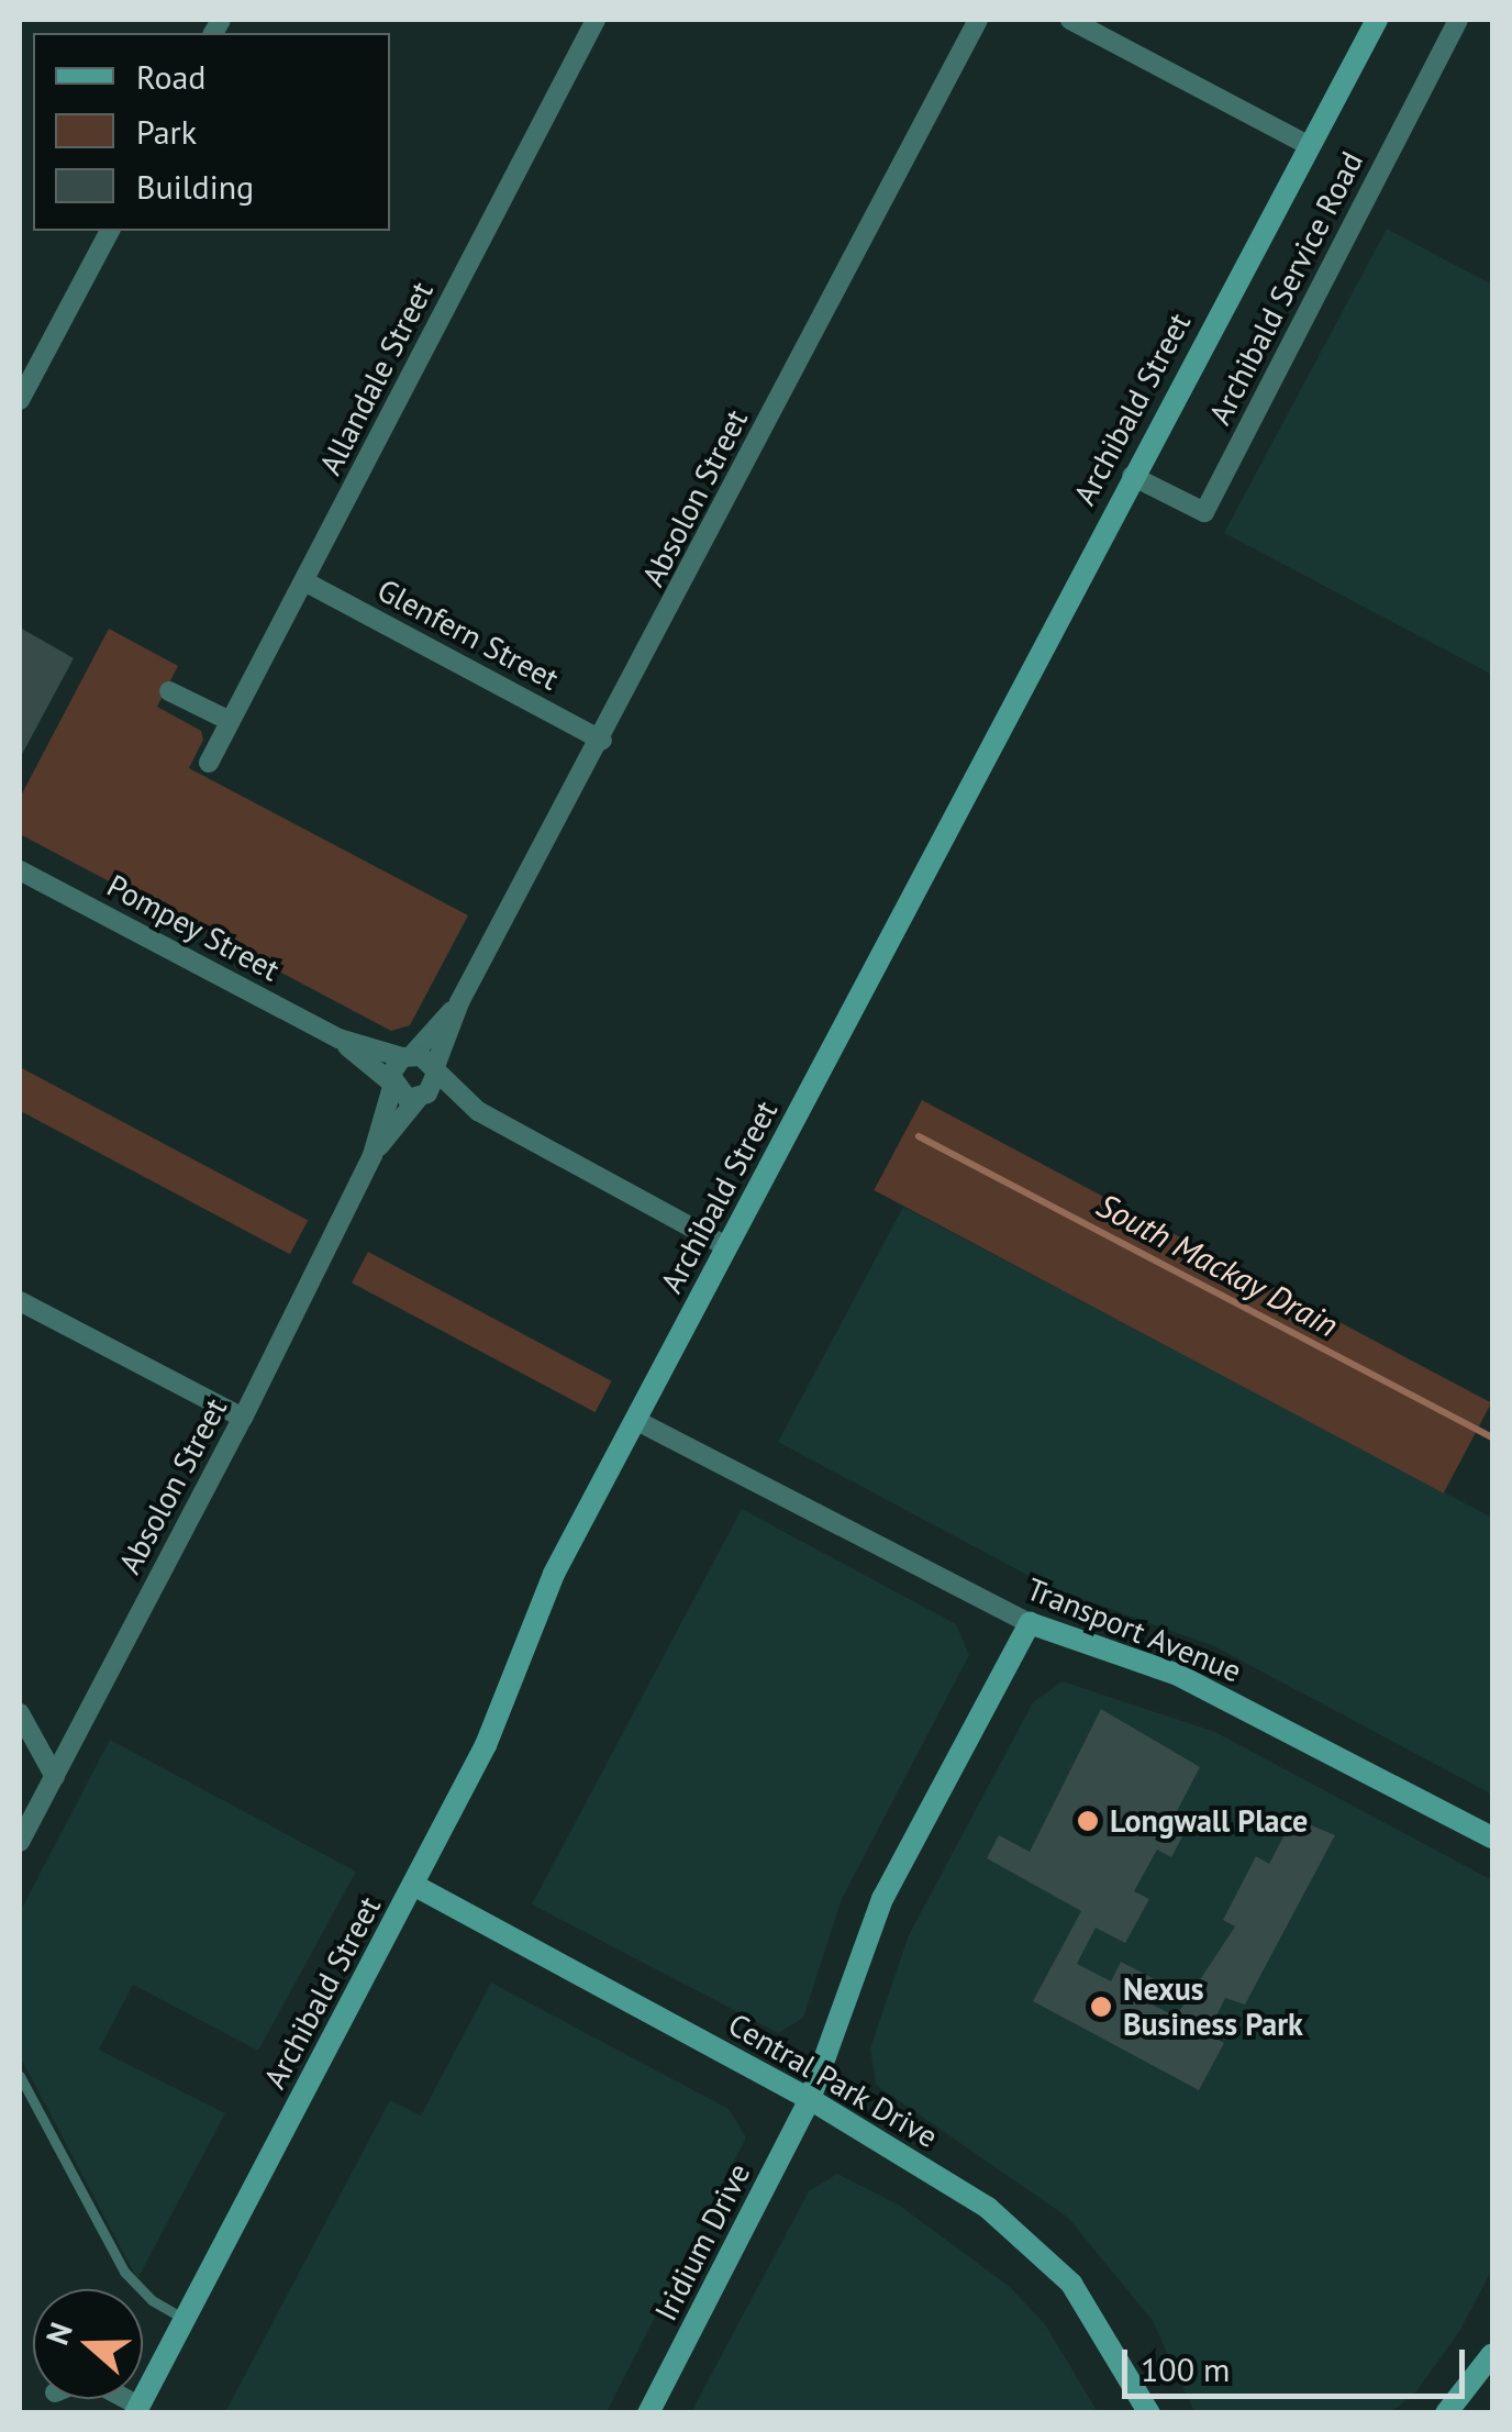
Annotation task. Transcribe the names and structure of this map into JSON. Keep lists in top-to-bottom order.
{
  "streets": {
    "street": [
      "Archibald Service Road",
      "Allandale Street",
      "Archibald Street",
      "Absolon Street",
      "Glenfern Street",
      "Pompey Street",
      "Transport Avenue",
      "Central Park Drive",
      "Iridium Drive"
    ]
  },
  "crossings": [
    ["Archibald Service Road", "Archibald Street"],
    ["Allandale Street", "Glenfern Street"],
    ["Archibald Street", "Transport Avenue"],
    ["Archibald Street", "Central Park Drive"],
    ["Absolon Street", "Glenfern Street"],
    ["Absolon Street", "Pompey Street"],
    ["Central Park Drive", "Iridium Drive"]
  ],
  "water": ["South Mackay Drain"],
  "places": ["Longwall Place", "Nexus Business Park"],
  "legend": ["Road", "Park", "Building"],
  "scale_bar": "100 m",
  "north": "left"
}
